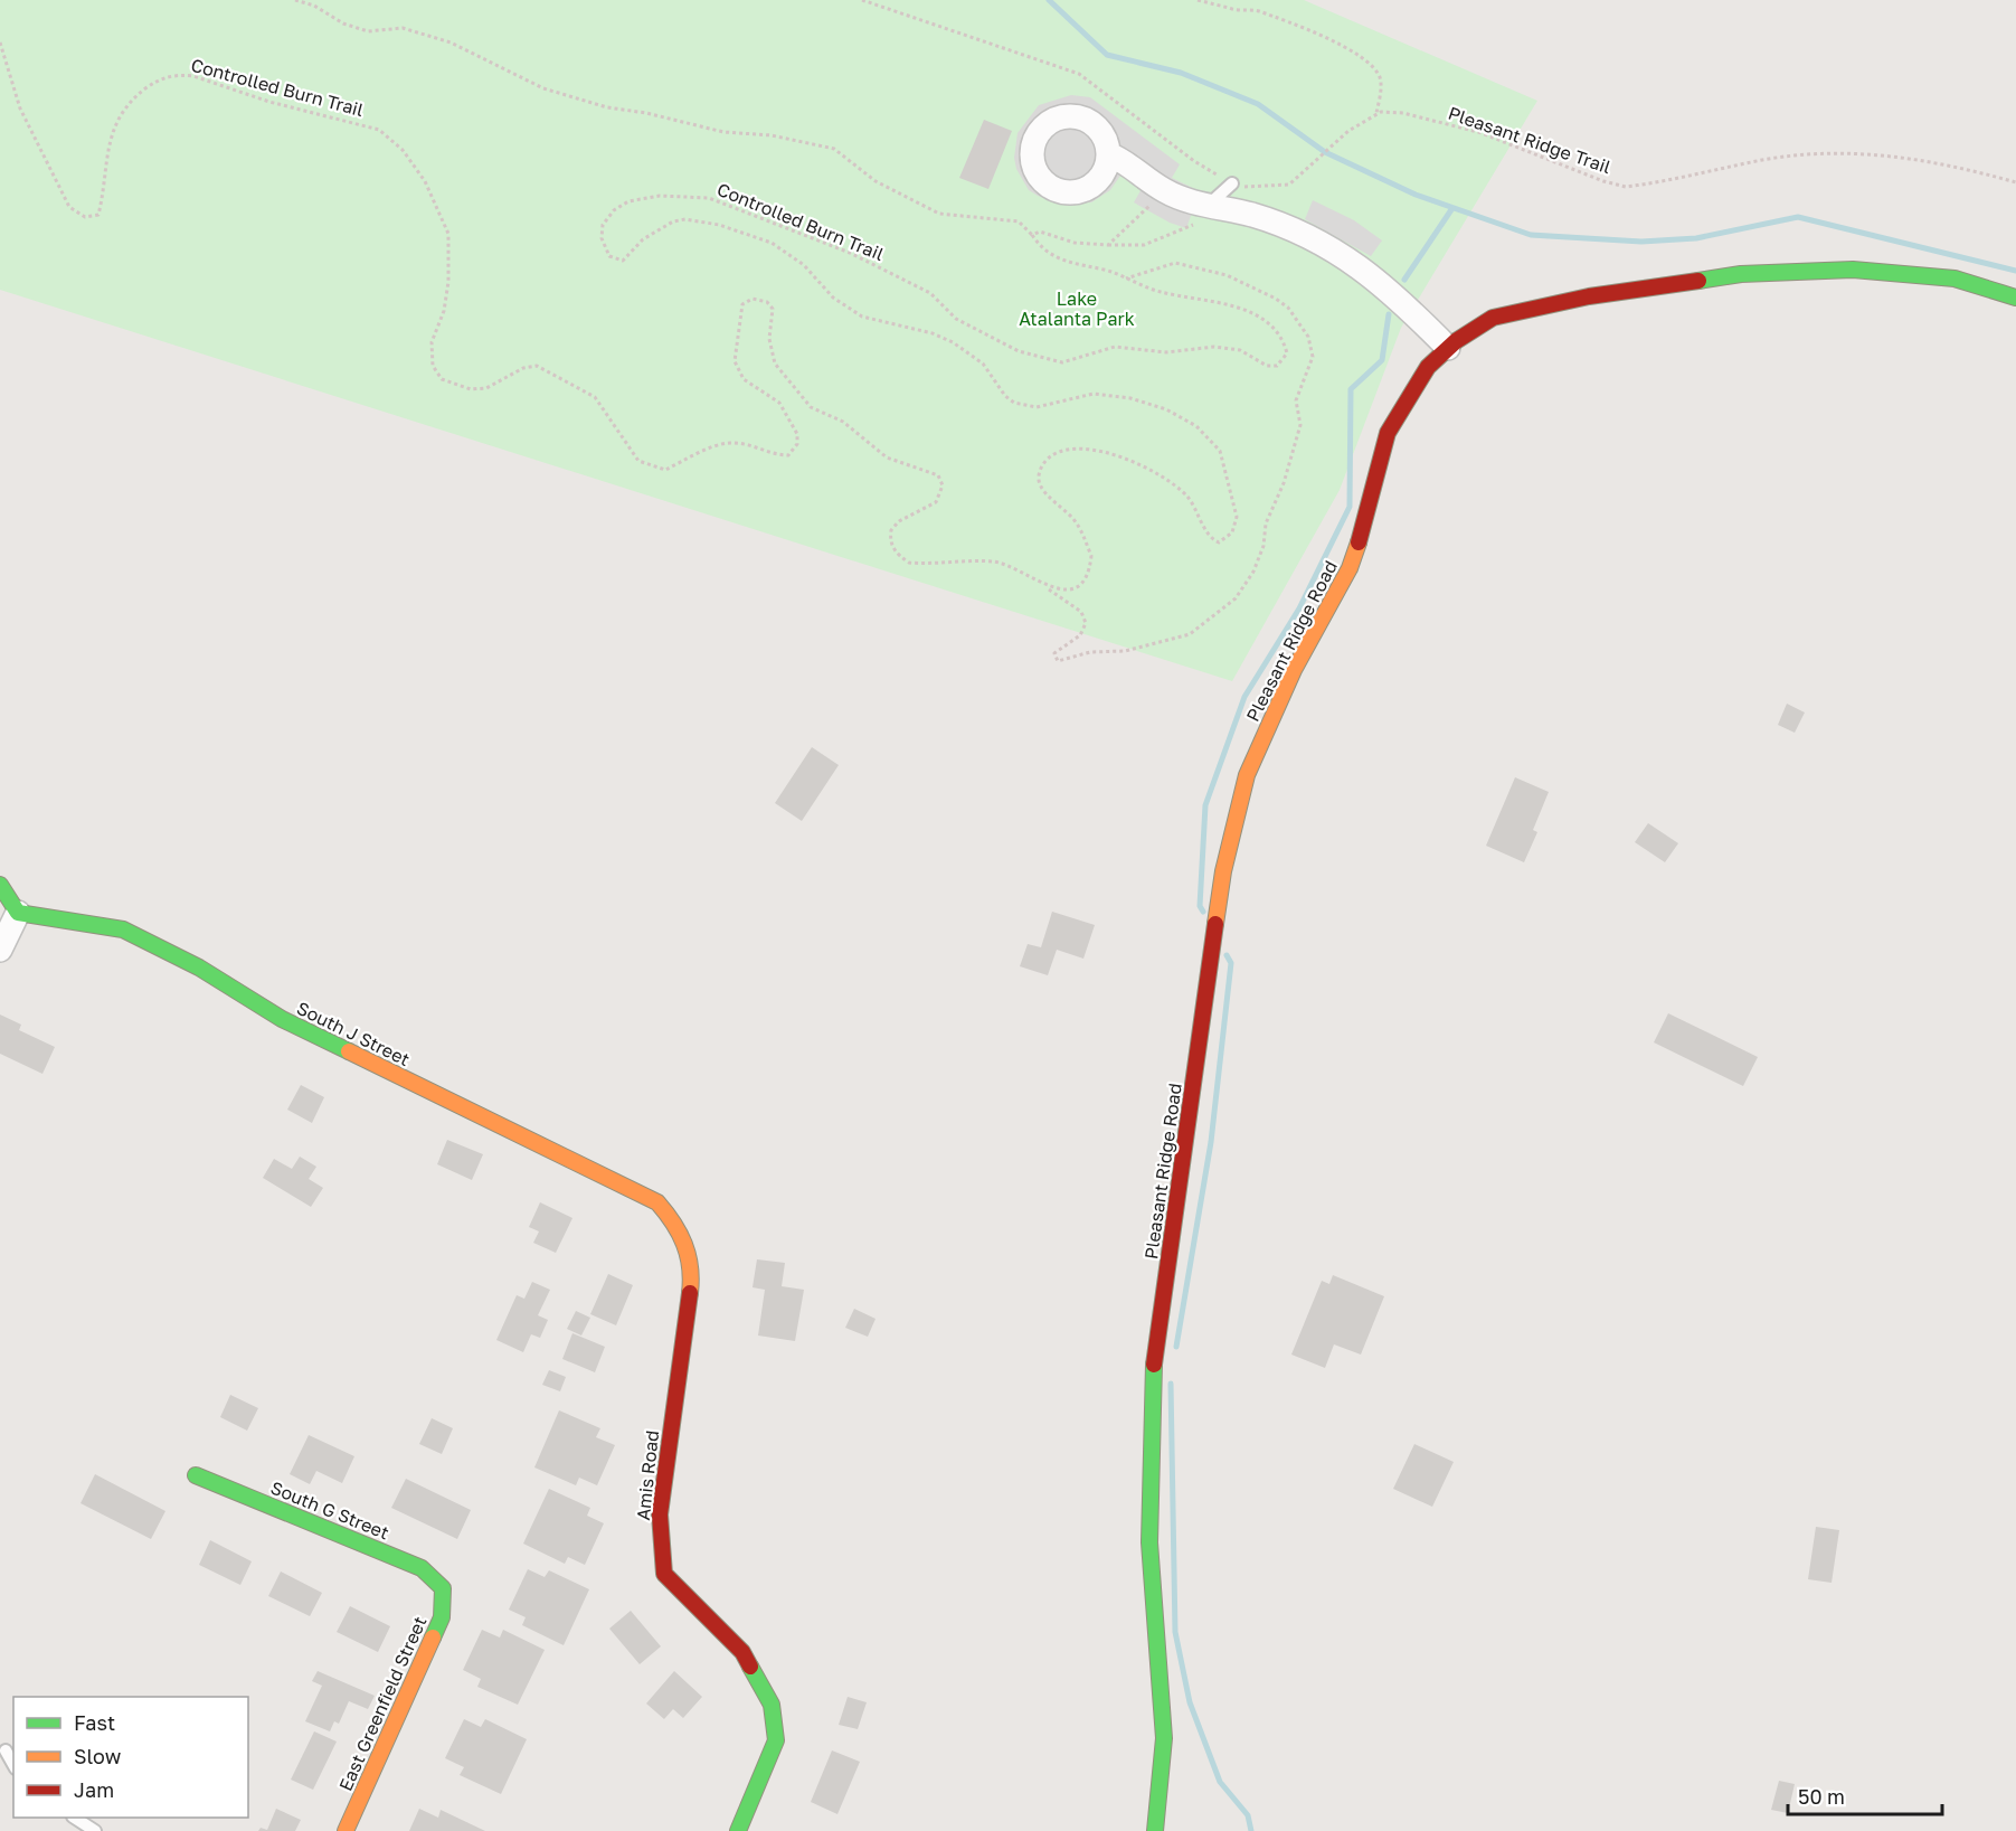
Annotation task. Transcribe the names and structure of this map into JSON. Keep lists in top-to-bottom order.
{
  "streets": {
    "street": [
      "Pleasant Ridge Road",
      "South J Street",
      "Amis Road",
      "South G Street",
      "East Greenfield Street"
    ],
    "path": ["Controlled Burn Trail", "Pleasant Ridge Trail"]
  },
  "crossings": [
    ["South J Street", "Amis Road"],
    ["South G Street", "East Greenfield Street"]
  ],
  "parks": ["Lake Atalanta Park"],
  "legend": ["Fast", "Slow", "Jam"],
  "scale_bar": "50 m"
}
